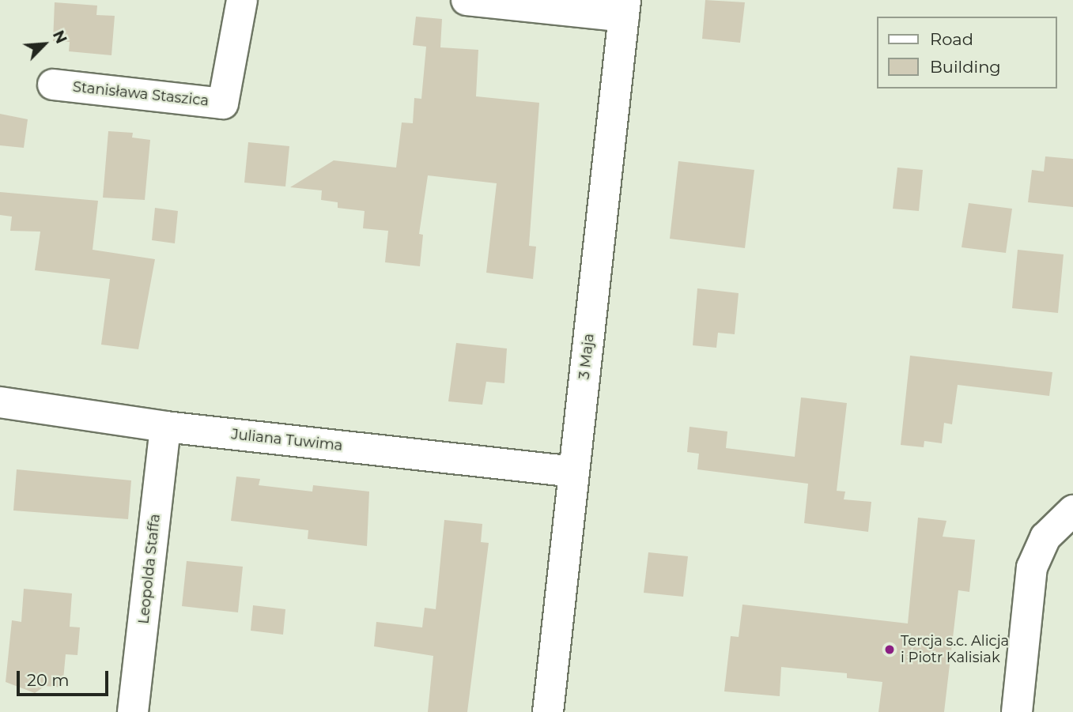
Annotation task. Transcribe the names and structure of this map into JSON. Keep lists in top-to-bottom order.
{
  "streets": {
    "street": [
      "Stanisława Staszica",
      "3 Maja",
      "Juliana Tuwima",
      "Leopolda Staffa"
    ]
  },
  "crossings": [
    ["3 Maja", "Juliana Tuwima"],
    ["Juliana Tuwima", "Leopolda Staffa"]
  ],
  "places": ["Tercja s.c. Alicja i Piotr Kalisiak"],
  "legend": ["Road", "Building"],
  "scale_bar": "20 m",
  "north": "top right"
}
